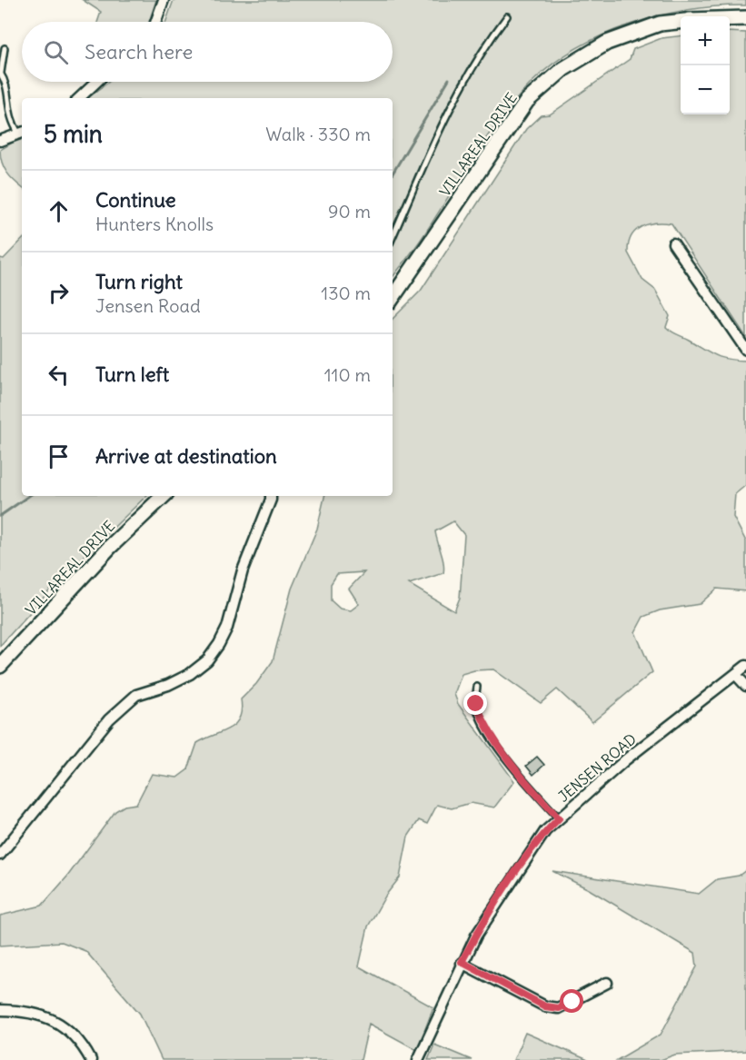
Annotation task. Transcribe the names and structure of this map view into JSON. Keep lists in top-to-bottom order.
{
  "streets": {
    "street": ["VILLAREAL DRIVE", "JENSEN ROAD"]
  },
  "page": {
    "map_buttons": ["+", "−"],
    "search": "Search here",
    "heading": ["5 min", "Walk · 330 m"],
    "list": [
      ["Continue", "Hunters Knolls", "90 m"],
      ["Turn right", "Jensen Road", "130 m"],
      ["Turn left", "110 m"],
      "Arrive at destination"
    ]
  }
}
